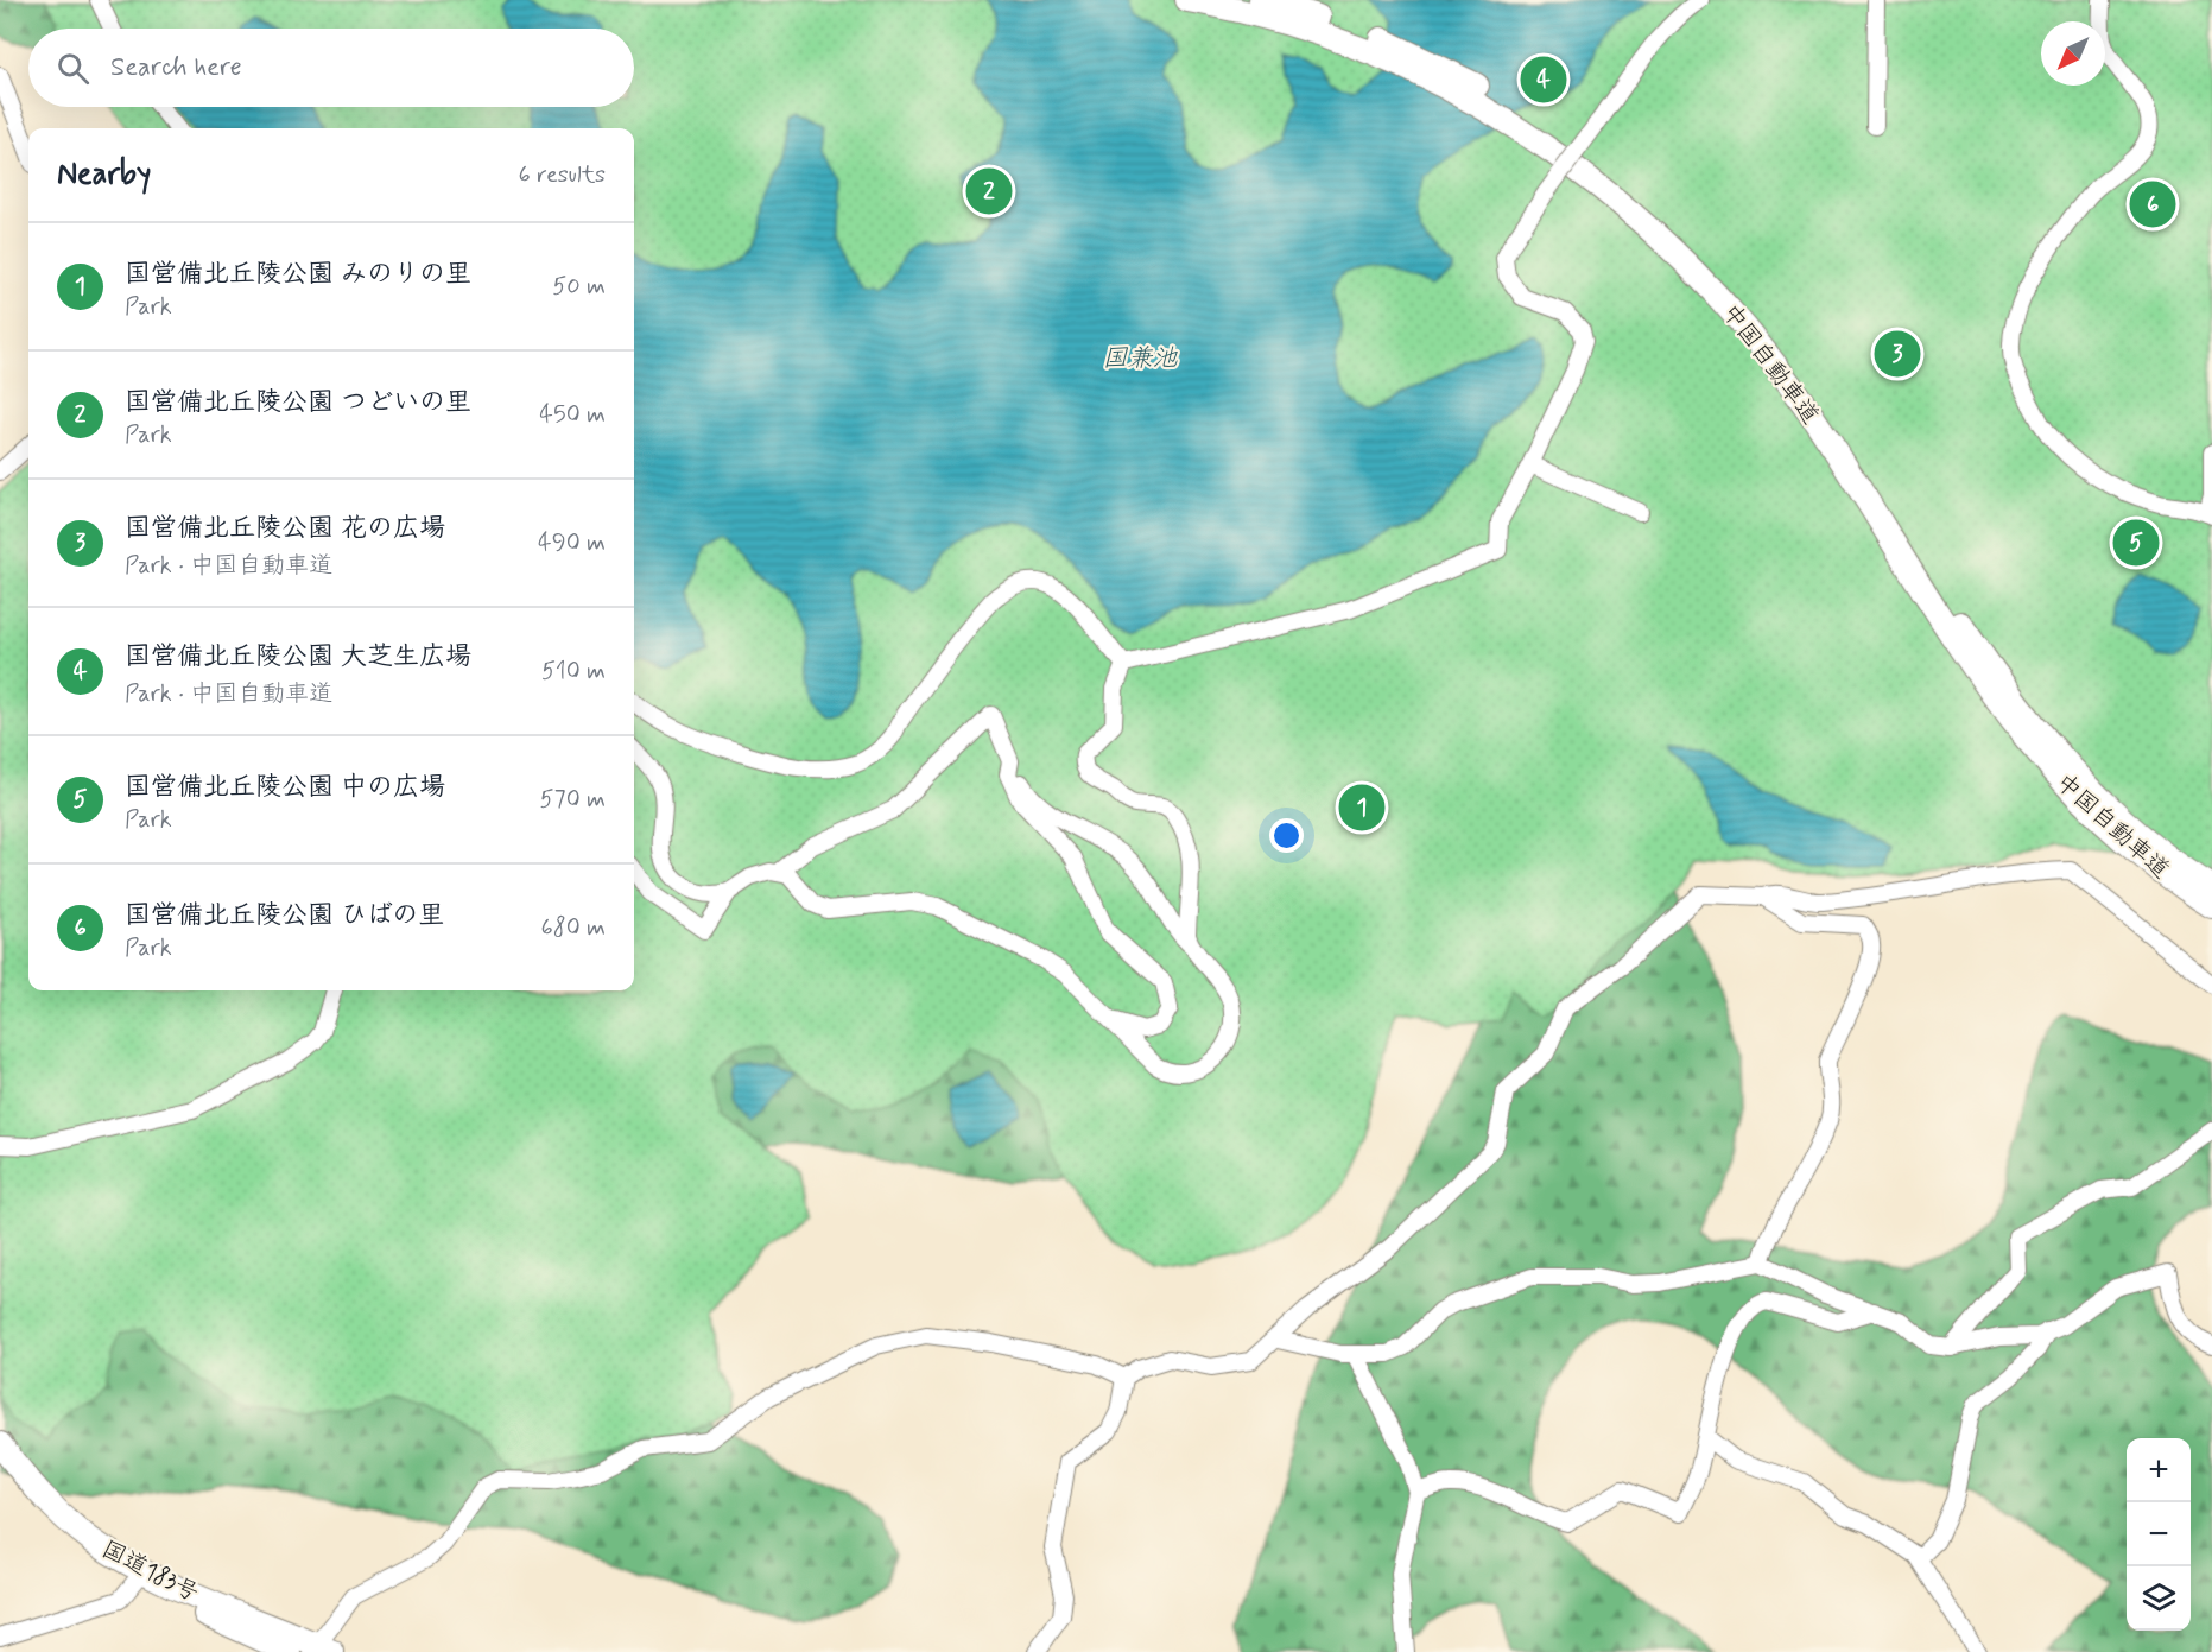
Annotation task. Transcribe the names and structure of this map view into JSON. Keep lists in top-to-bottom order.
{
  "streets": {
    "highway": ["中国自動車道", "国道183号"]
  },
  "water": ["国兼池"],
  "north": "bottom left",
  "page": {
    "search": "Search here",
    "pins": [
      "4",
      "2",
      "6",
      "3",
      "5",
      "1"
    ],
    "heading": ["Nearby", "6 results"],
    "list": [
      {
        "mark": "1",
        "name": "国営備北丘陵公園 みのりの里",
        "note": "Park",
        "value": "50 m"
      },
      {
        "mark": "2",
        "name": "国営備北丘陵公園 つどいの里",
        "note": "Park",
        "value": "450 m"
      },
      {
        "mark": "3",
        "name": "国営備北丘陵公園 花の広場",
        "note": "Park · 中国自動車道",
        "value": "490 m"
      },
      {
        "mark": "4",
        "name": "国営備北丘陵公園 大芝生広場",
        "note": "Park · 中国自動車道",
        "value": "510 m"
      },
      {
        "mark": "5",
        "name": "国営備北丘陵公園 中の広場",
        "note": "Park",
        "value": "570 m"
      },
      {
        "mark": "6",
        "name": "国営備北丘陵公園 ひばの里",
        "note": "Park",
        "value": "680 m"
      }
    ],
    "map_buttons": ["+", "−"]
  }
}
